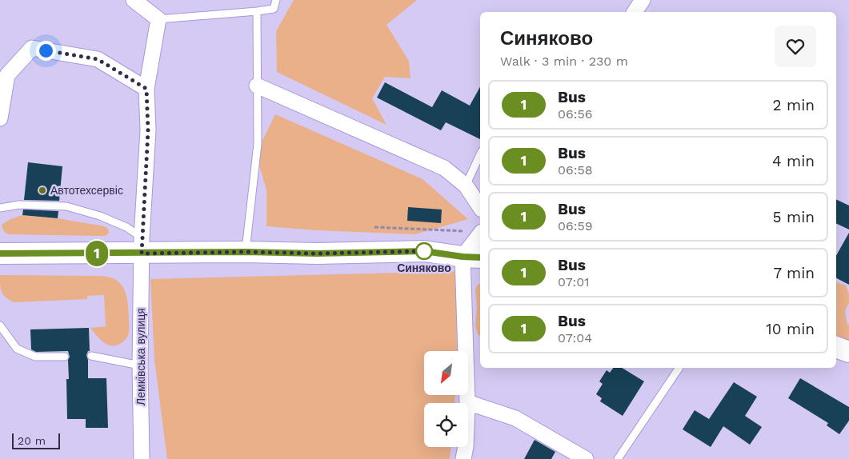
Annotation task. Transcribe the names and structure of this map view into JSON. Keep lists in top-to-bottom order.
{
  "streets": {
    "street": ["Лемківська вулиця"]
  },
  "places": ["Автотехсервіс", "Синяково"],
  "lines": ["bus line 1"],
  "scale_bar": "20 m",
  "north": "bottom left",
  "page": {
    "on_map": "1",
    "heading": ["Синяково", "Walk · 3 min · 230 m"],
    "list": [
      {
        "mark": "1",
        "name": "Bus",
        "note": "06:56",
        "value": "2 min"
      },
      {
        "mark": "1",
        "name": "Bus",
        "note": "06:58",
        "value": "4 min"
      },
      {
        "mark": "1",
        "name": "Bus",
        "note": "06:59",
        "value": "5 min"
      },
      {
        "mark": "1",
        "name": "Bus",
        "note": "07:01",
        "value": "7 min"
      },
      {
        "mark": "1",
        "name": "Bus",
        "note": "07:04",
        "value": "10 min"
      }
    ],
    "scale": "20 m"
  }
}
